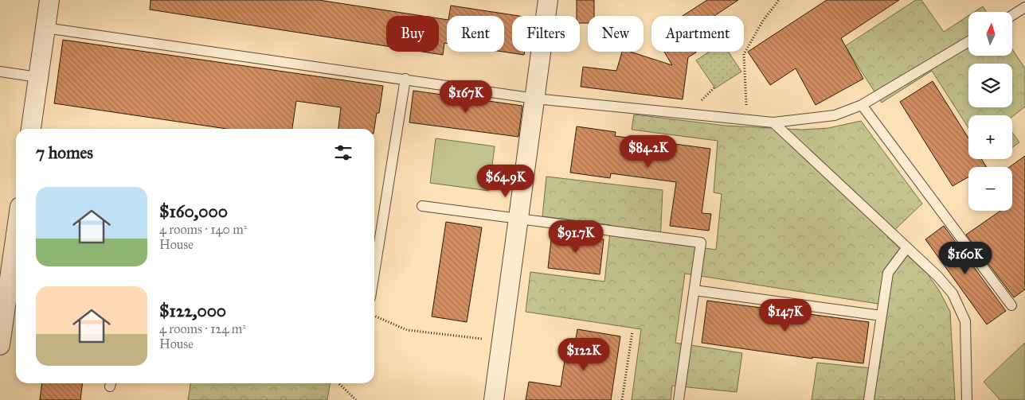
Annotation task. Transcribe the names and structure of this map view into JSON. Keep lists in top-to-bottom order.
{
  "north": "top",
  "page": {
    "map_buttons": ["+", "−"],
    "chip": [
      "Buy",
      "Rent",
      "Filters",
      "New",
      "Apartment"
    ],
    "price": [
      "$167K",
      "$84.2K",
      "$64.9K",
      "$91.7K",
      "$160K",
      "$147K",
      "$122K"
    ],
    "heading": "7 homes",
    "list": [
      {
        "name": "$160,000",
        "note": "4 rooms · 140 m² · House"
      },
      {
        "name": "$122,000",
        "note": "4 rooms · 124 m² · House"
      }
    ]
  }
}
